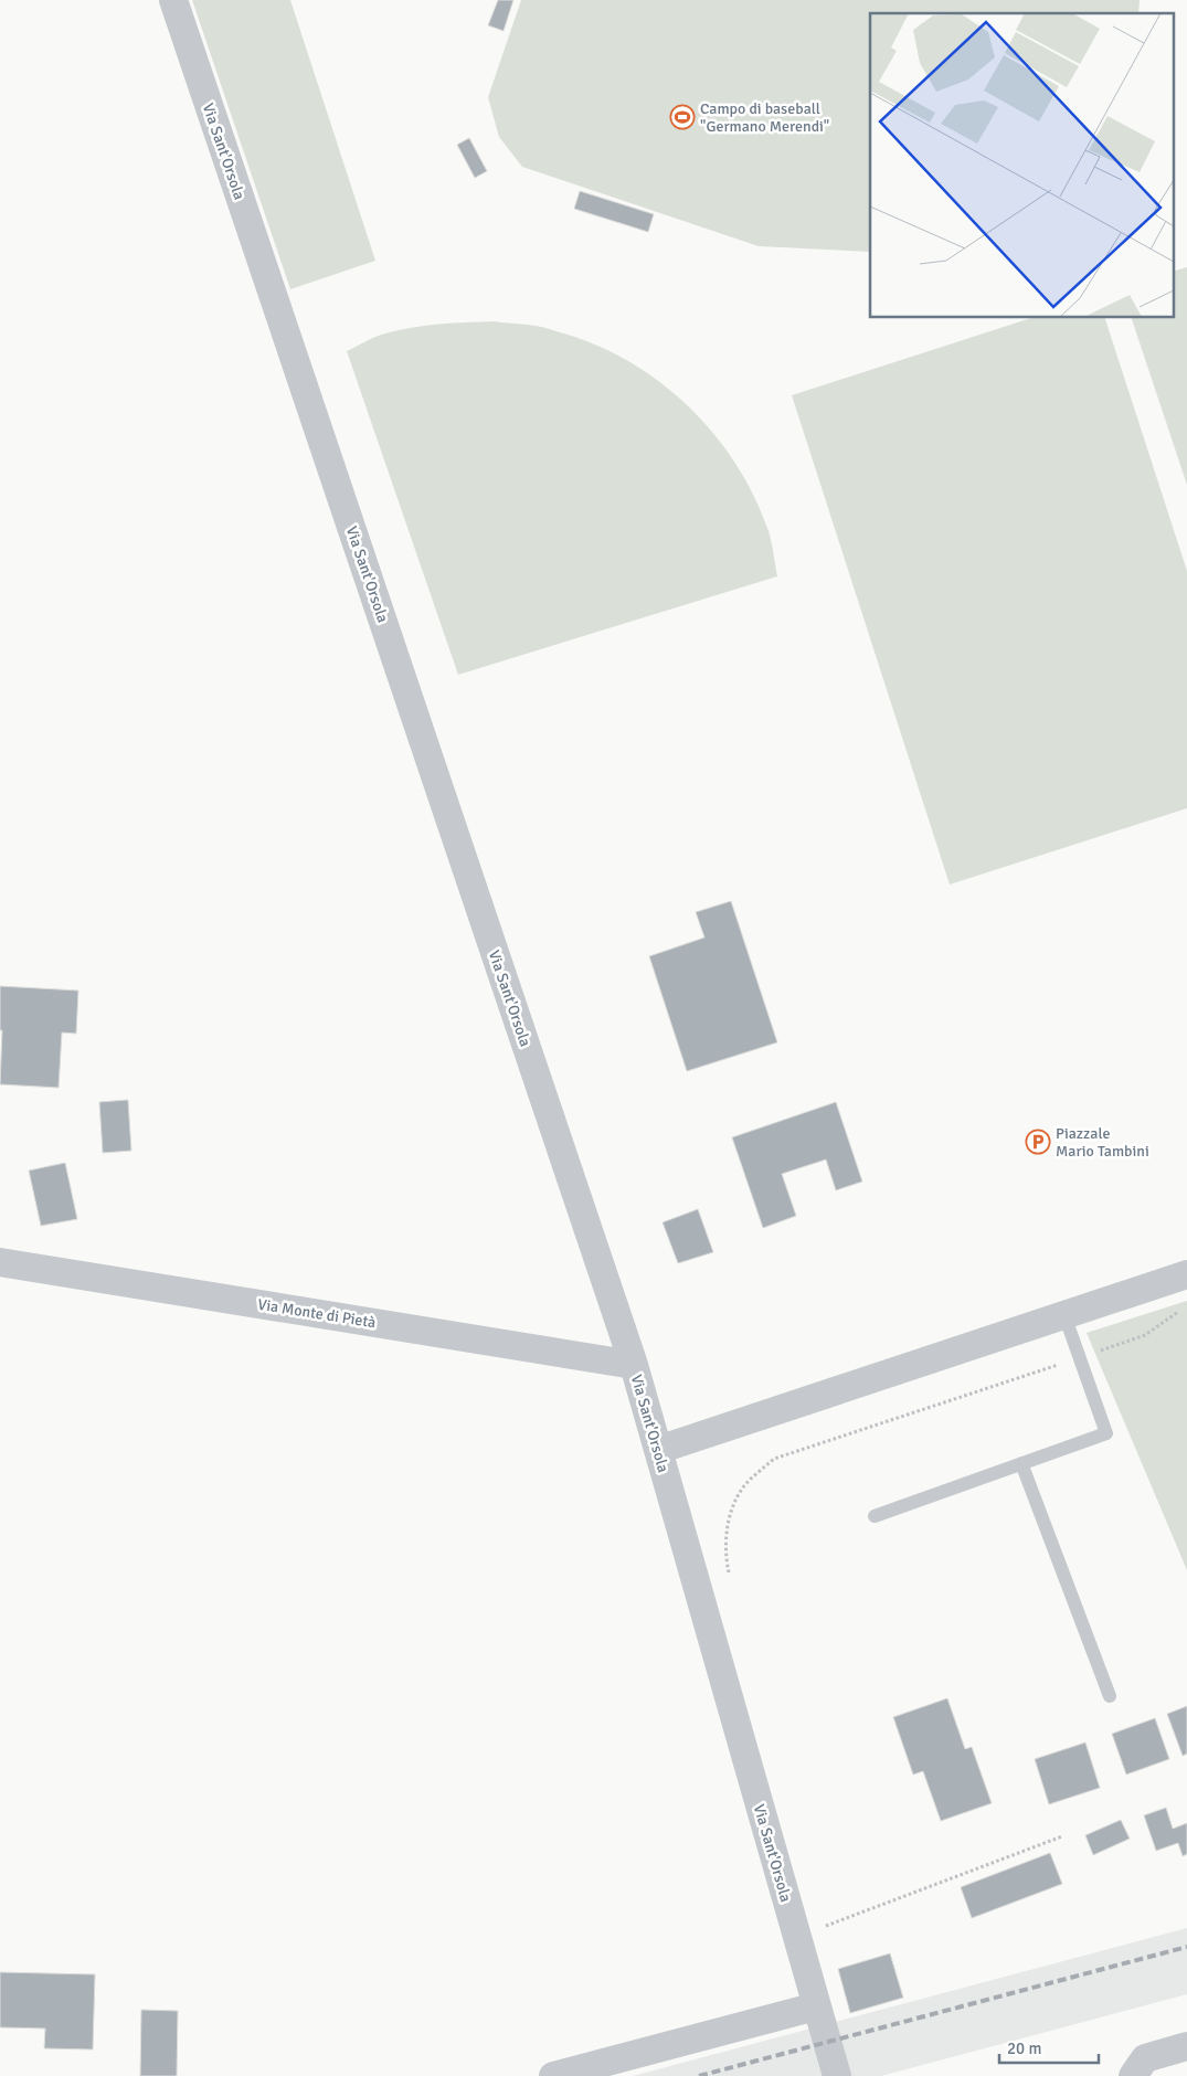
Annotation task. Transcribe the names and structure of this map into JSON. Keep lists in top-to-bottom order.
{
  "streets": {
    "street": ["Via Sant'Orsola", "Via Monte di Pietà"]
  },
  "crossings": [
    ["Via Sant'Orsola", "Via Monte di Pietà"]
  ],
  "places": {
    "sports": ["Campo di baseball \"Germano Merendi\""],
    "parking": ["Piazzale Mario Tambini"]
  },
  "scale_bar": "20 m"
}
